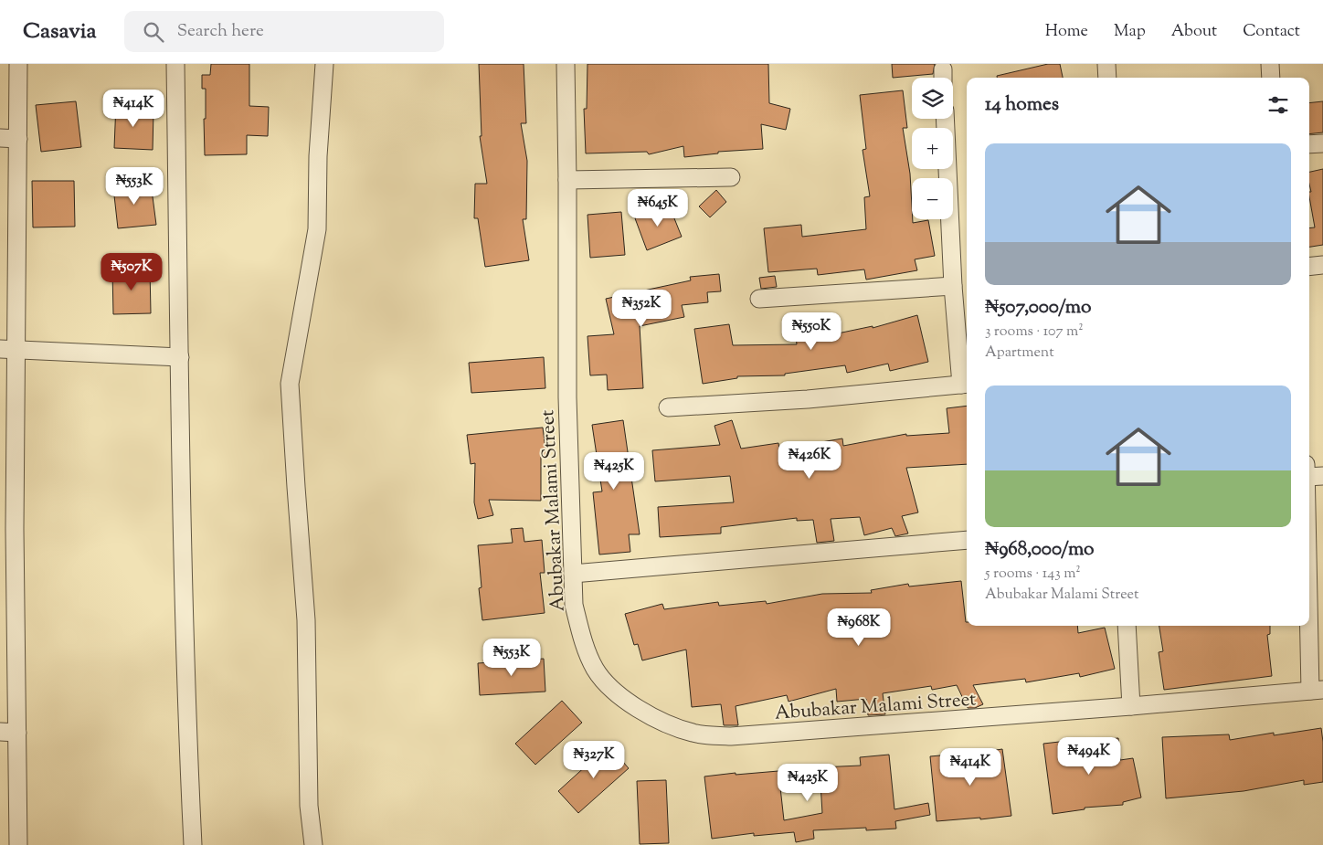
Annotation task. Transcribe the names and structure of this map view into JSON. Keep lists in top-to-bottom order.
{
  "streets": {
    "street": ["Abubakar Malami Street"]
  },
  "page": {
    "header": "Casavia",
    "search": "Search here",
    "nav": [
      "Home",
      "Map",
      "About",
      "Contact"
    ],
    "map_buttons": ["+", "−"],
    "heading": "14 homes",
    "price": [
      "₦414K",
      "₦553K",
      "₦645K",
      "₦507K",
      "₦352K",
      "₦550K",
      "₦426K",
      "₦425K",
      "₦968K",
      "₦553K",
      "₦494K",
      "₦327K",
      "₦414K",
      "₦425K"
    ],
    "list": [
      {
        "name": "₦507,000/mo",
        "note": "3 rooms · 107 m² · Apartment"
      },
      {
        "name": "₦968,000/mo",
        "note": "5 rooms · 143 m² · Abubakar Malami Street"
      }
    ]
  }
}
